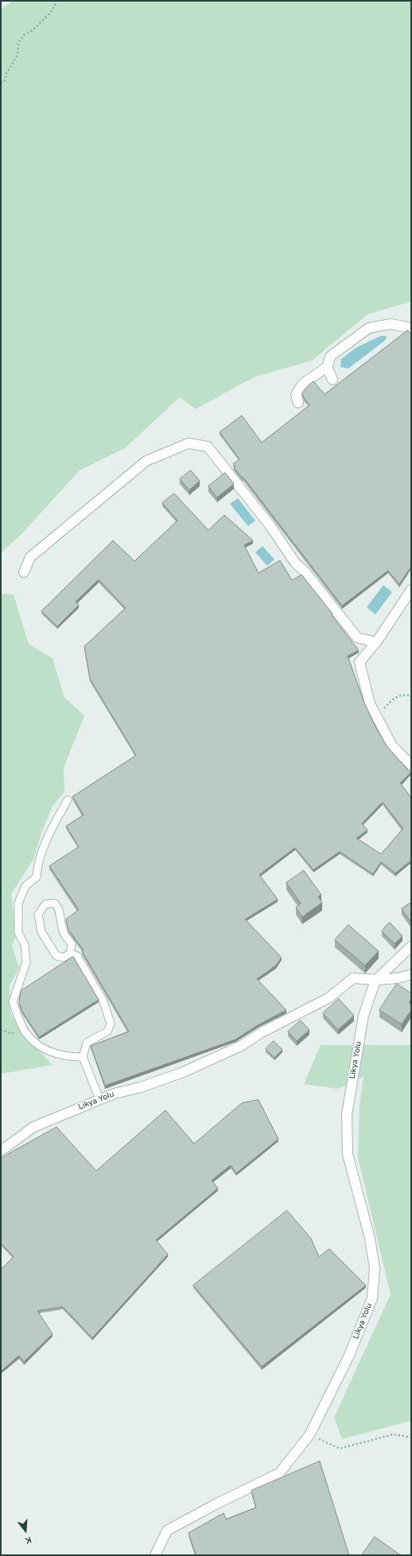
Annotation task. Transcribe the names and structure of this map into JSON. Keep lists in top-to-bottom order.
{
  "streets": {
    "street": ["Likya Yolu"]
  },
  "north": "bottom"
}
